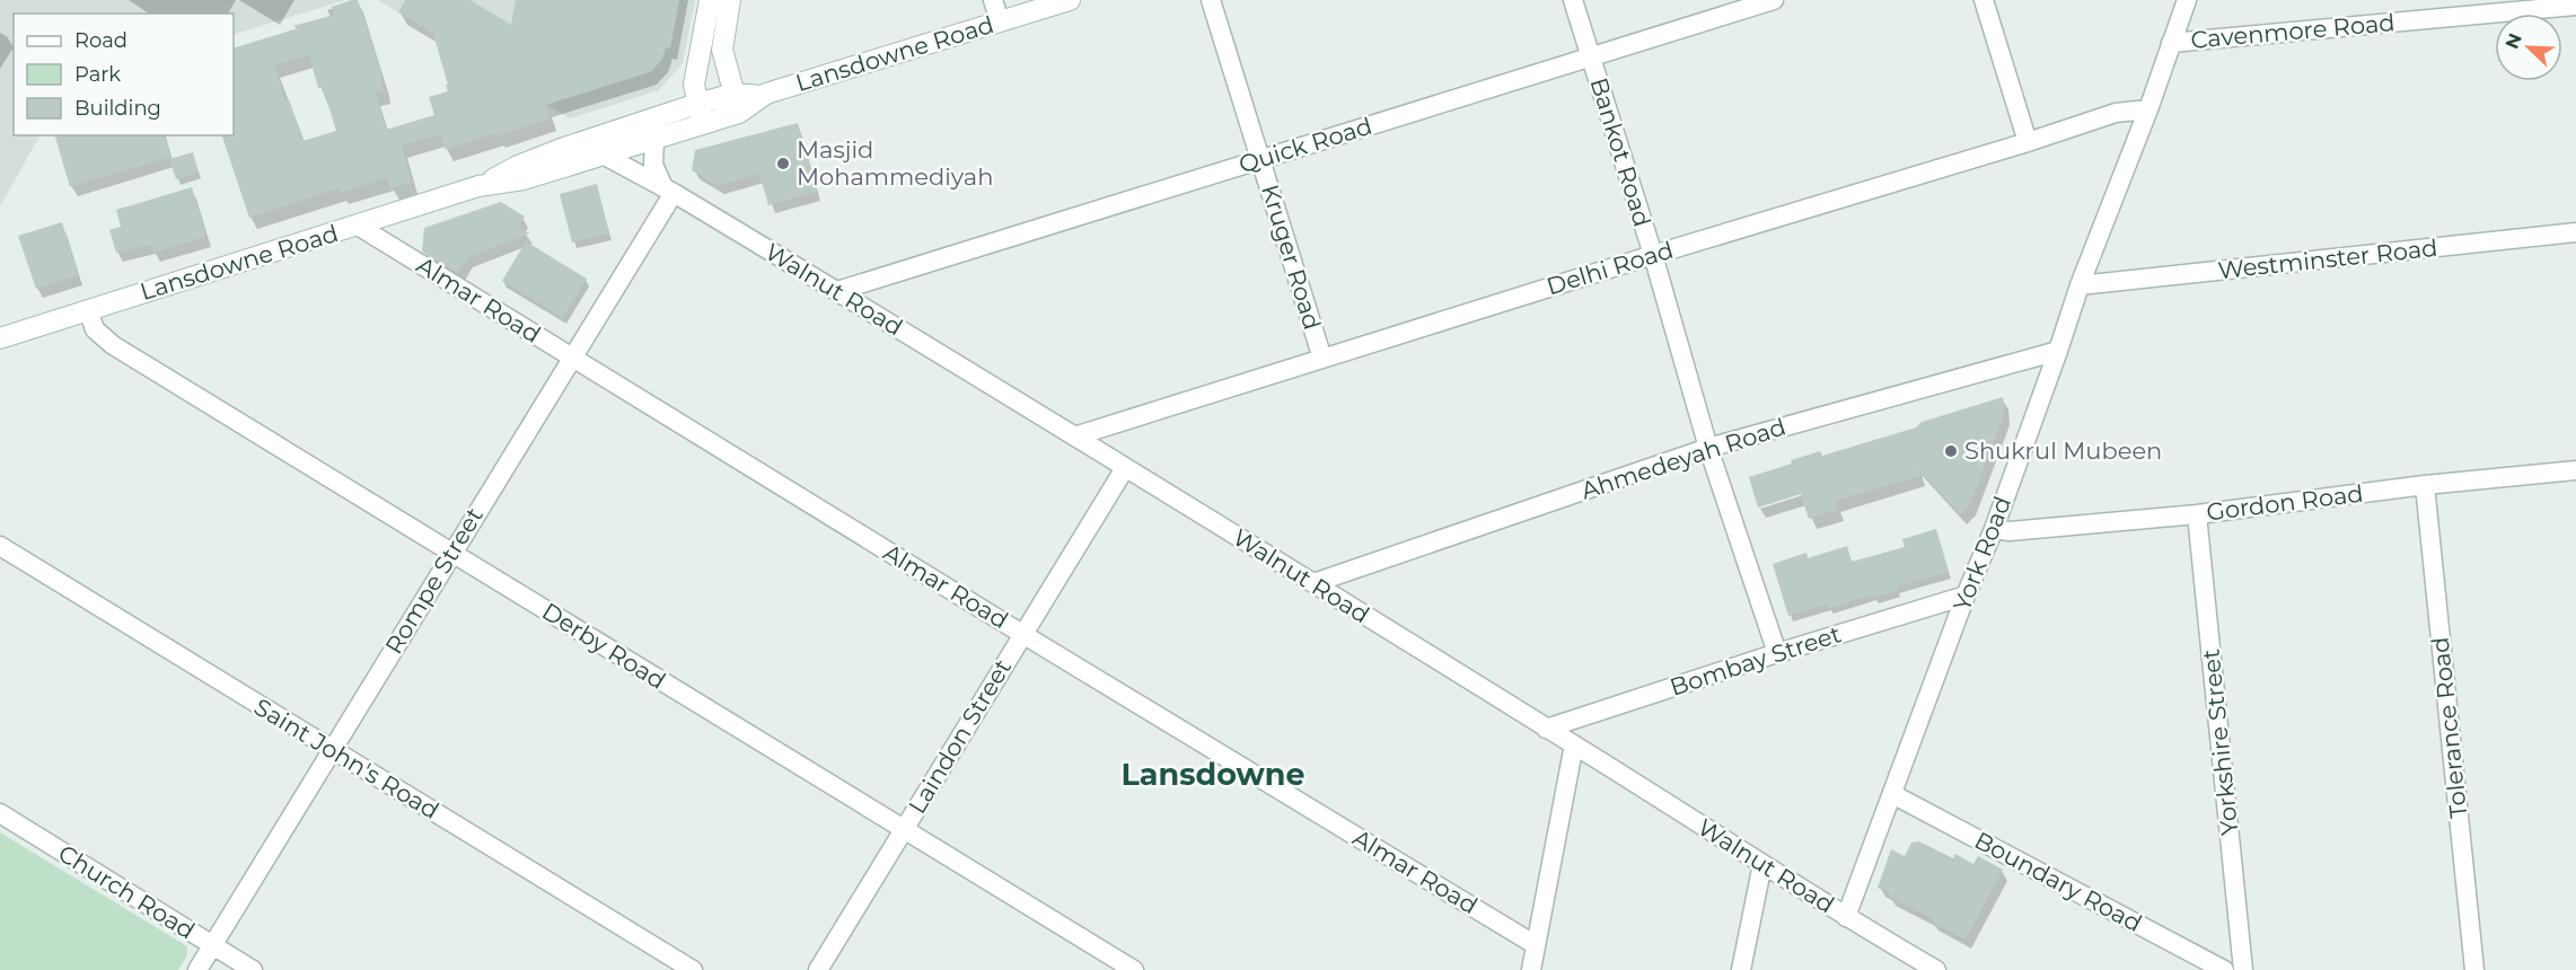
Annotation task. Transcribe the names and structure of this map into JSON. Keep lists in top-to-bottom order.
{
  "streets": {
    "street": [
      "Cavenmore Road",
      "Lansdowne Road",
      "Quick Road",
      "Bankot Road",
      "Kruger Road",
      "Westminster Road",
      "Delhi Road",
      "Walnut Road",
      "Almar Road",
      "Ahmedeyah Road",
      "Gordon Road",
      "York Road",
      "Rompe Street",
      "Derby Road",
      "Bombay Street",
      "Tolerance Road",
      "Laindon Street",
      "Yorkshire Street",
      "Saint John's Road",
      "Boundary Road",
      "Church Road"
    ]
  },
  "crossings": [
    ["Cavenmore Road", "York Road"],
    ["Lansdowne Road", "Walnut Road"],
    ["Lansdowne Road", "Almar Road"],
    ["Lansdowne Road", "Derby Road"],
    ["Quick Road", "Bankot Road"],
    ["Quick Road", "Kruger Road"],
    ["Quick Road", "Walnut Road"],
    ["Bankot Road", "Delhi Road"],
    ["Bankot Road", "Ahmedeyah Road"],
    ["Bankot Road", "Bombay Street"],
    ["Kruger Road", "Delhi Road"],
    ["Westminster Road", "York Road"],
    ["Delhi Road", "Walnut Road"],
    ["Delhi Road", "York Road"],
    ["Walnut Road", "Ahmedeyah Road"],
    ["Walnut Road", "York Road"],
    ["Walnut Road", "Rompe Street"],
    ["Walnut Road", "Bombay Street"],
    ["Walnut Road", "Laindon Street"],
    ["Almar Road", "Rompe Street"],
    ["Almar Road", "Laindon Street"],
    ["Ahmedeyah Road", "York Road"],
    ["Gordon Road", "York Road"],
    ["Gordon Road", "Tolerance Road"],
    ["Gordon Road", "Yorkshire Street"],
    ["York Road", "Bombay Street"],
    ["York Road", "Boundary Road"],
    ["Rompe Street", "Derby Road"],
    ["Rompe Street", "Saint John's Road"],
    ["Rompe Street", "Church Road"],
    ["Derby Road", "Laindon Street"]
  ],
  "districts": ["Lansdowne"],
  "places": ["Masjid Mohammediyah", "Shukrul Mubeen"],
  "legend": ["Road", "Park", "Building"],
  "north": "top left"
}
